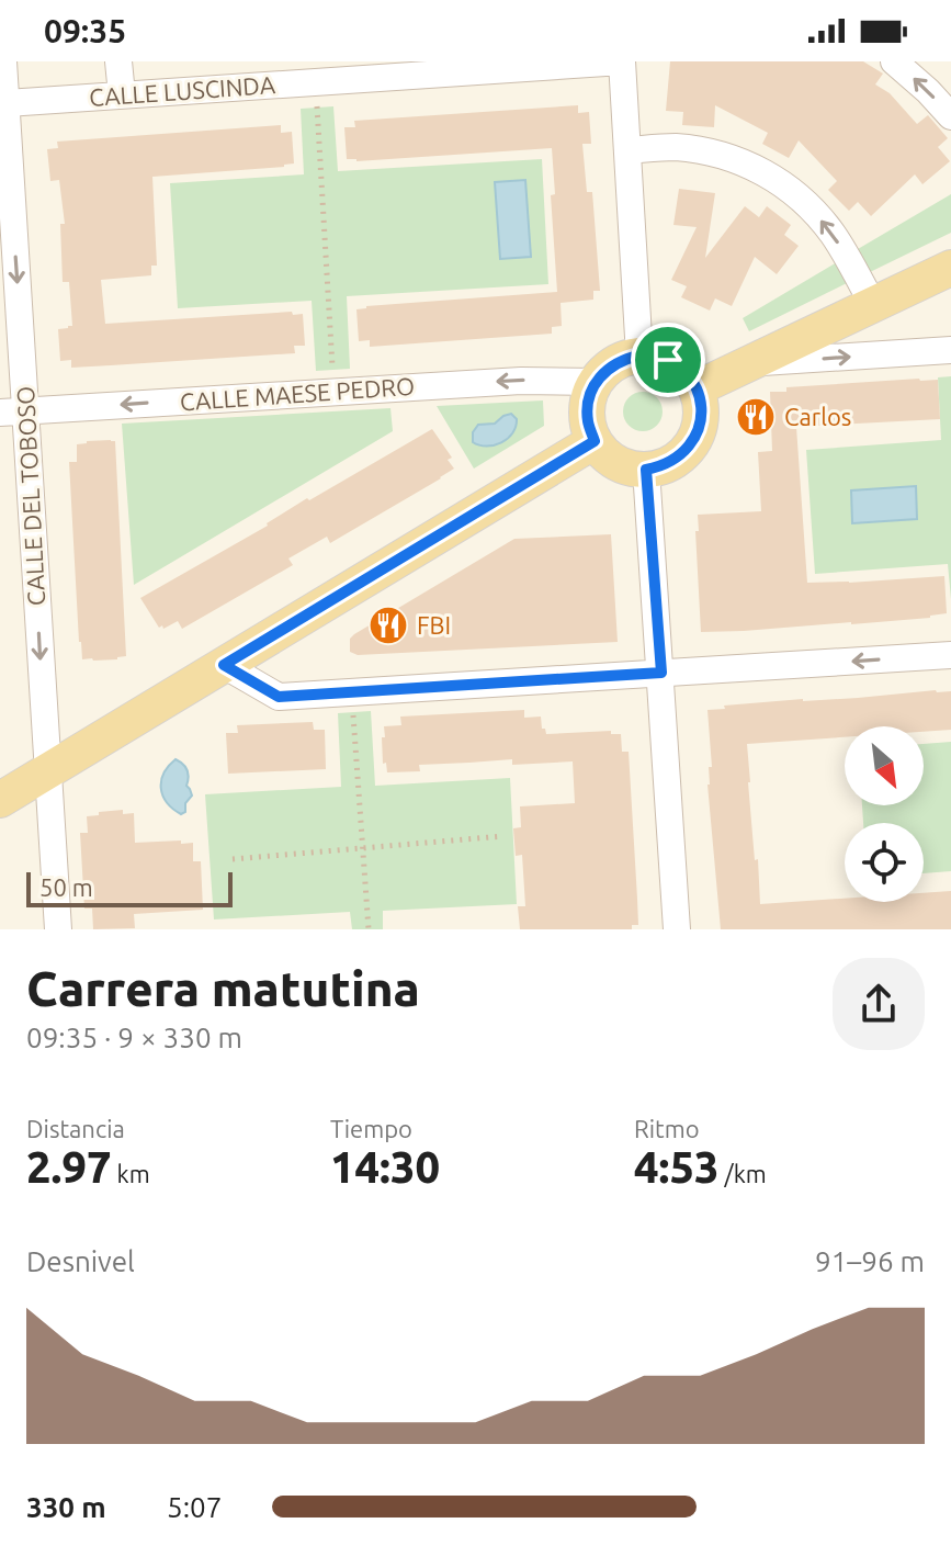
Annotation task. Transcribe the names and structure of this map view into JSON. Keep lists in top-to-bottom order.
{
  "streets": {
    "street": ["CALLE LUSCINDA", "CALLE MAESE PEDRO", "CALLE DEL TOBOSO"]
  },
  "crossings": [
    ["CALLE LUSCINDA", "CALLE DEL TOBOSO"],
    ["CALLE MAESE PEDRO", "CALLE DEL TOBOSO"]
  ],
  "one_way": ["CALLE MAESE PEDRO", "CALLE DEL TOBOSO"],
  "places": {
    "restaurant": ["Carlos", "FBI"]
  },
  "scale_bar": "50 m",
  "north": "bottom right",
  "page": {
    "status": "09:35",
    "scale": "50 m",
    "heading": ["Carrera matutina", "09:35 · 9 × 330 m"],
    "stats": [
      ["Distancia", "2.97 km"],
      ["Tiempo", "14:30"],
      ["Ritmo", "4:53 /km"]
    ],
    "chart": ["Desnivel", "91–96 m"],
    "list": [
      {
        "name": "330 m",
        "note": "5:07"
      }
    ]
  }
}
